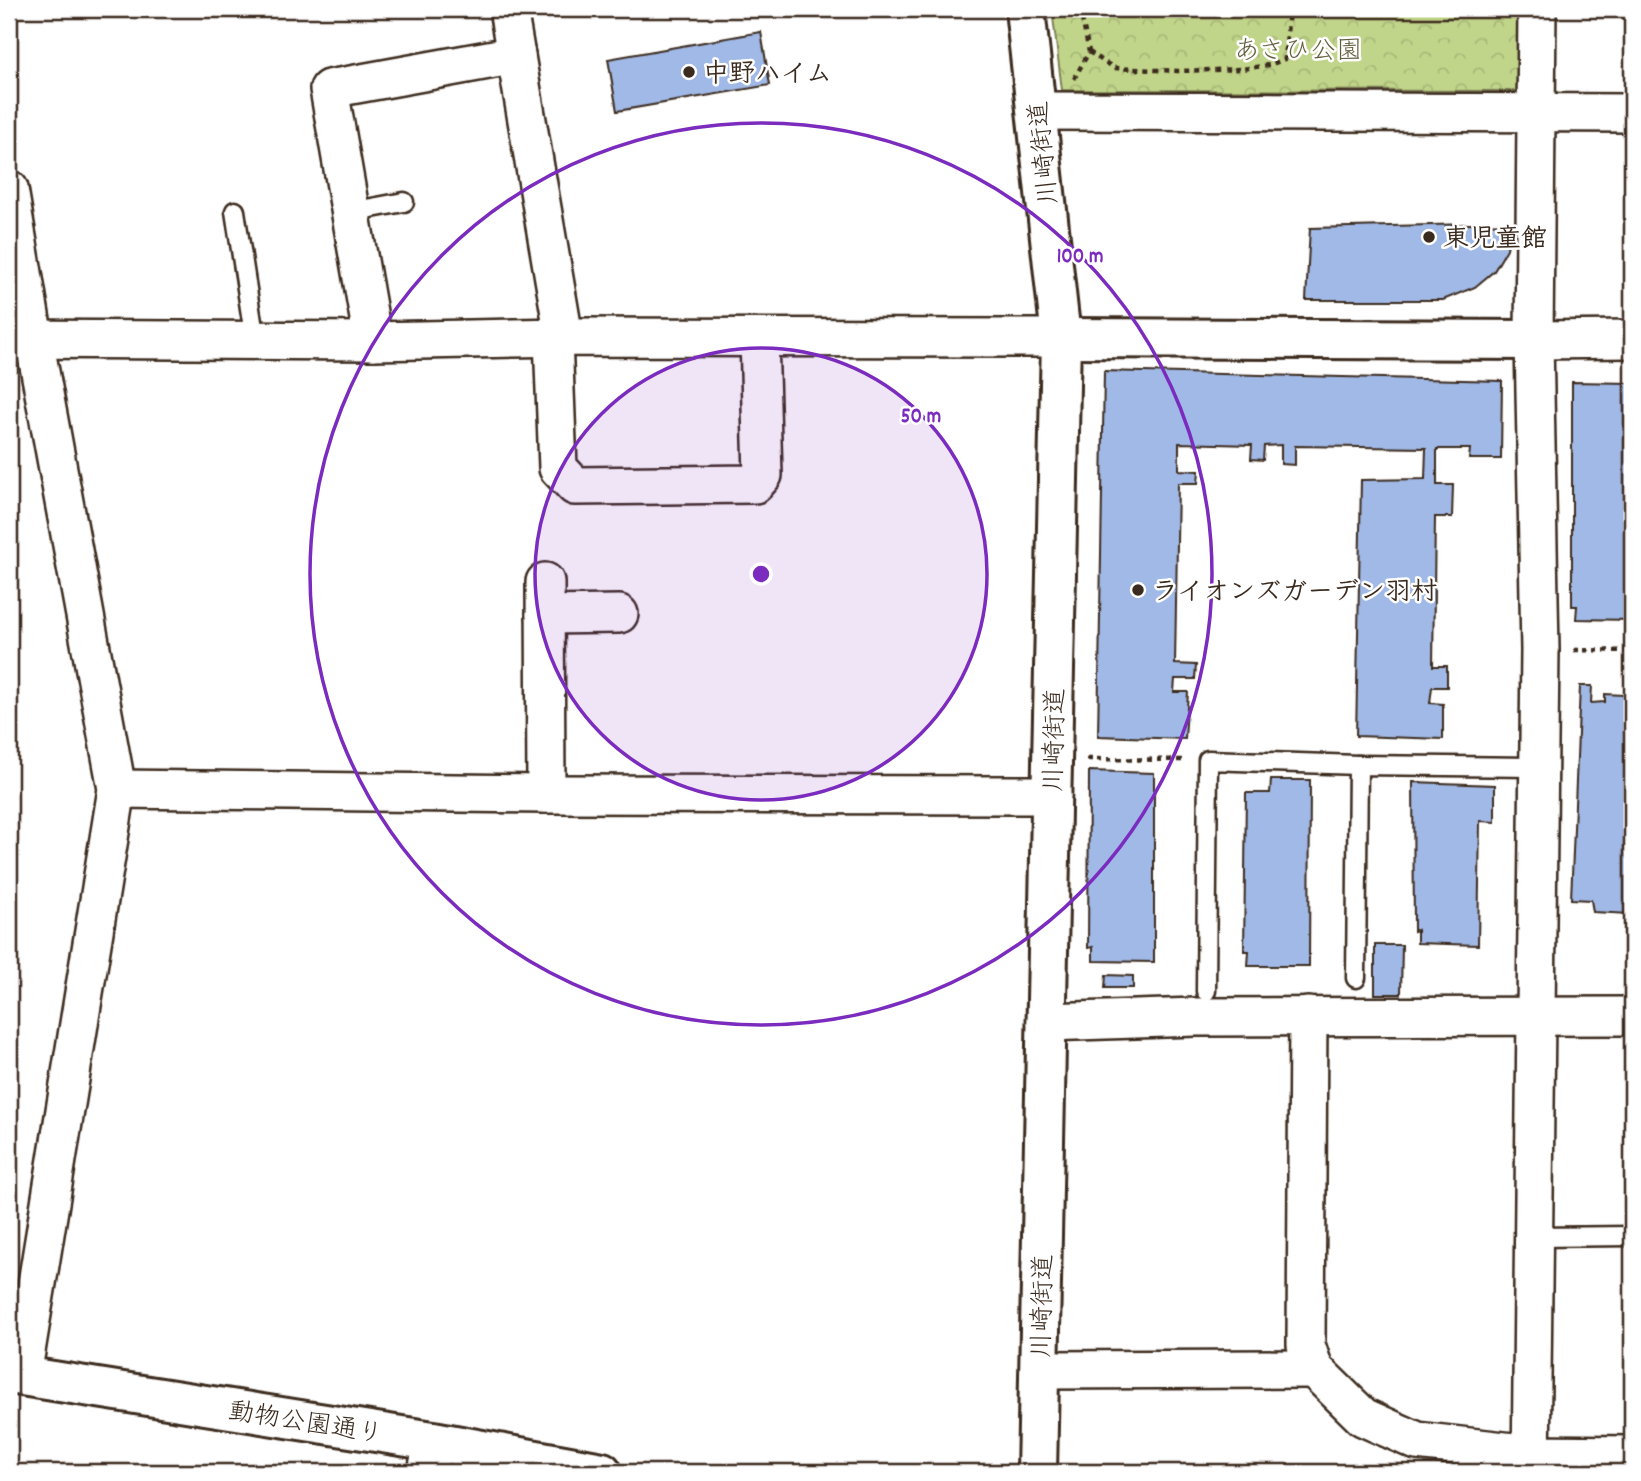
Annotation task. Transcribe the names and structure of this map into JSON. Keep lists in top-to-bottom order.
{
  "streets": {
    "street": ["川崎街道", "動物公園通り"]
  },
  "parks": ["あさひ公園"],
  "places": ["中野ハイム", "東児童館", "ライオンズガーデン羽村"],
  "rings": ["100 m", "50 m"]
}
